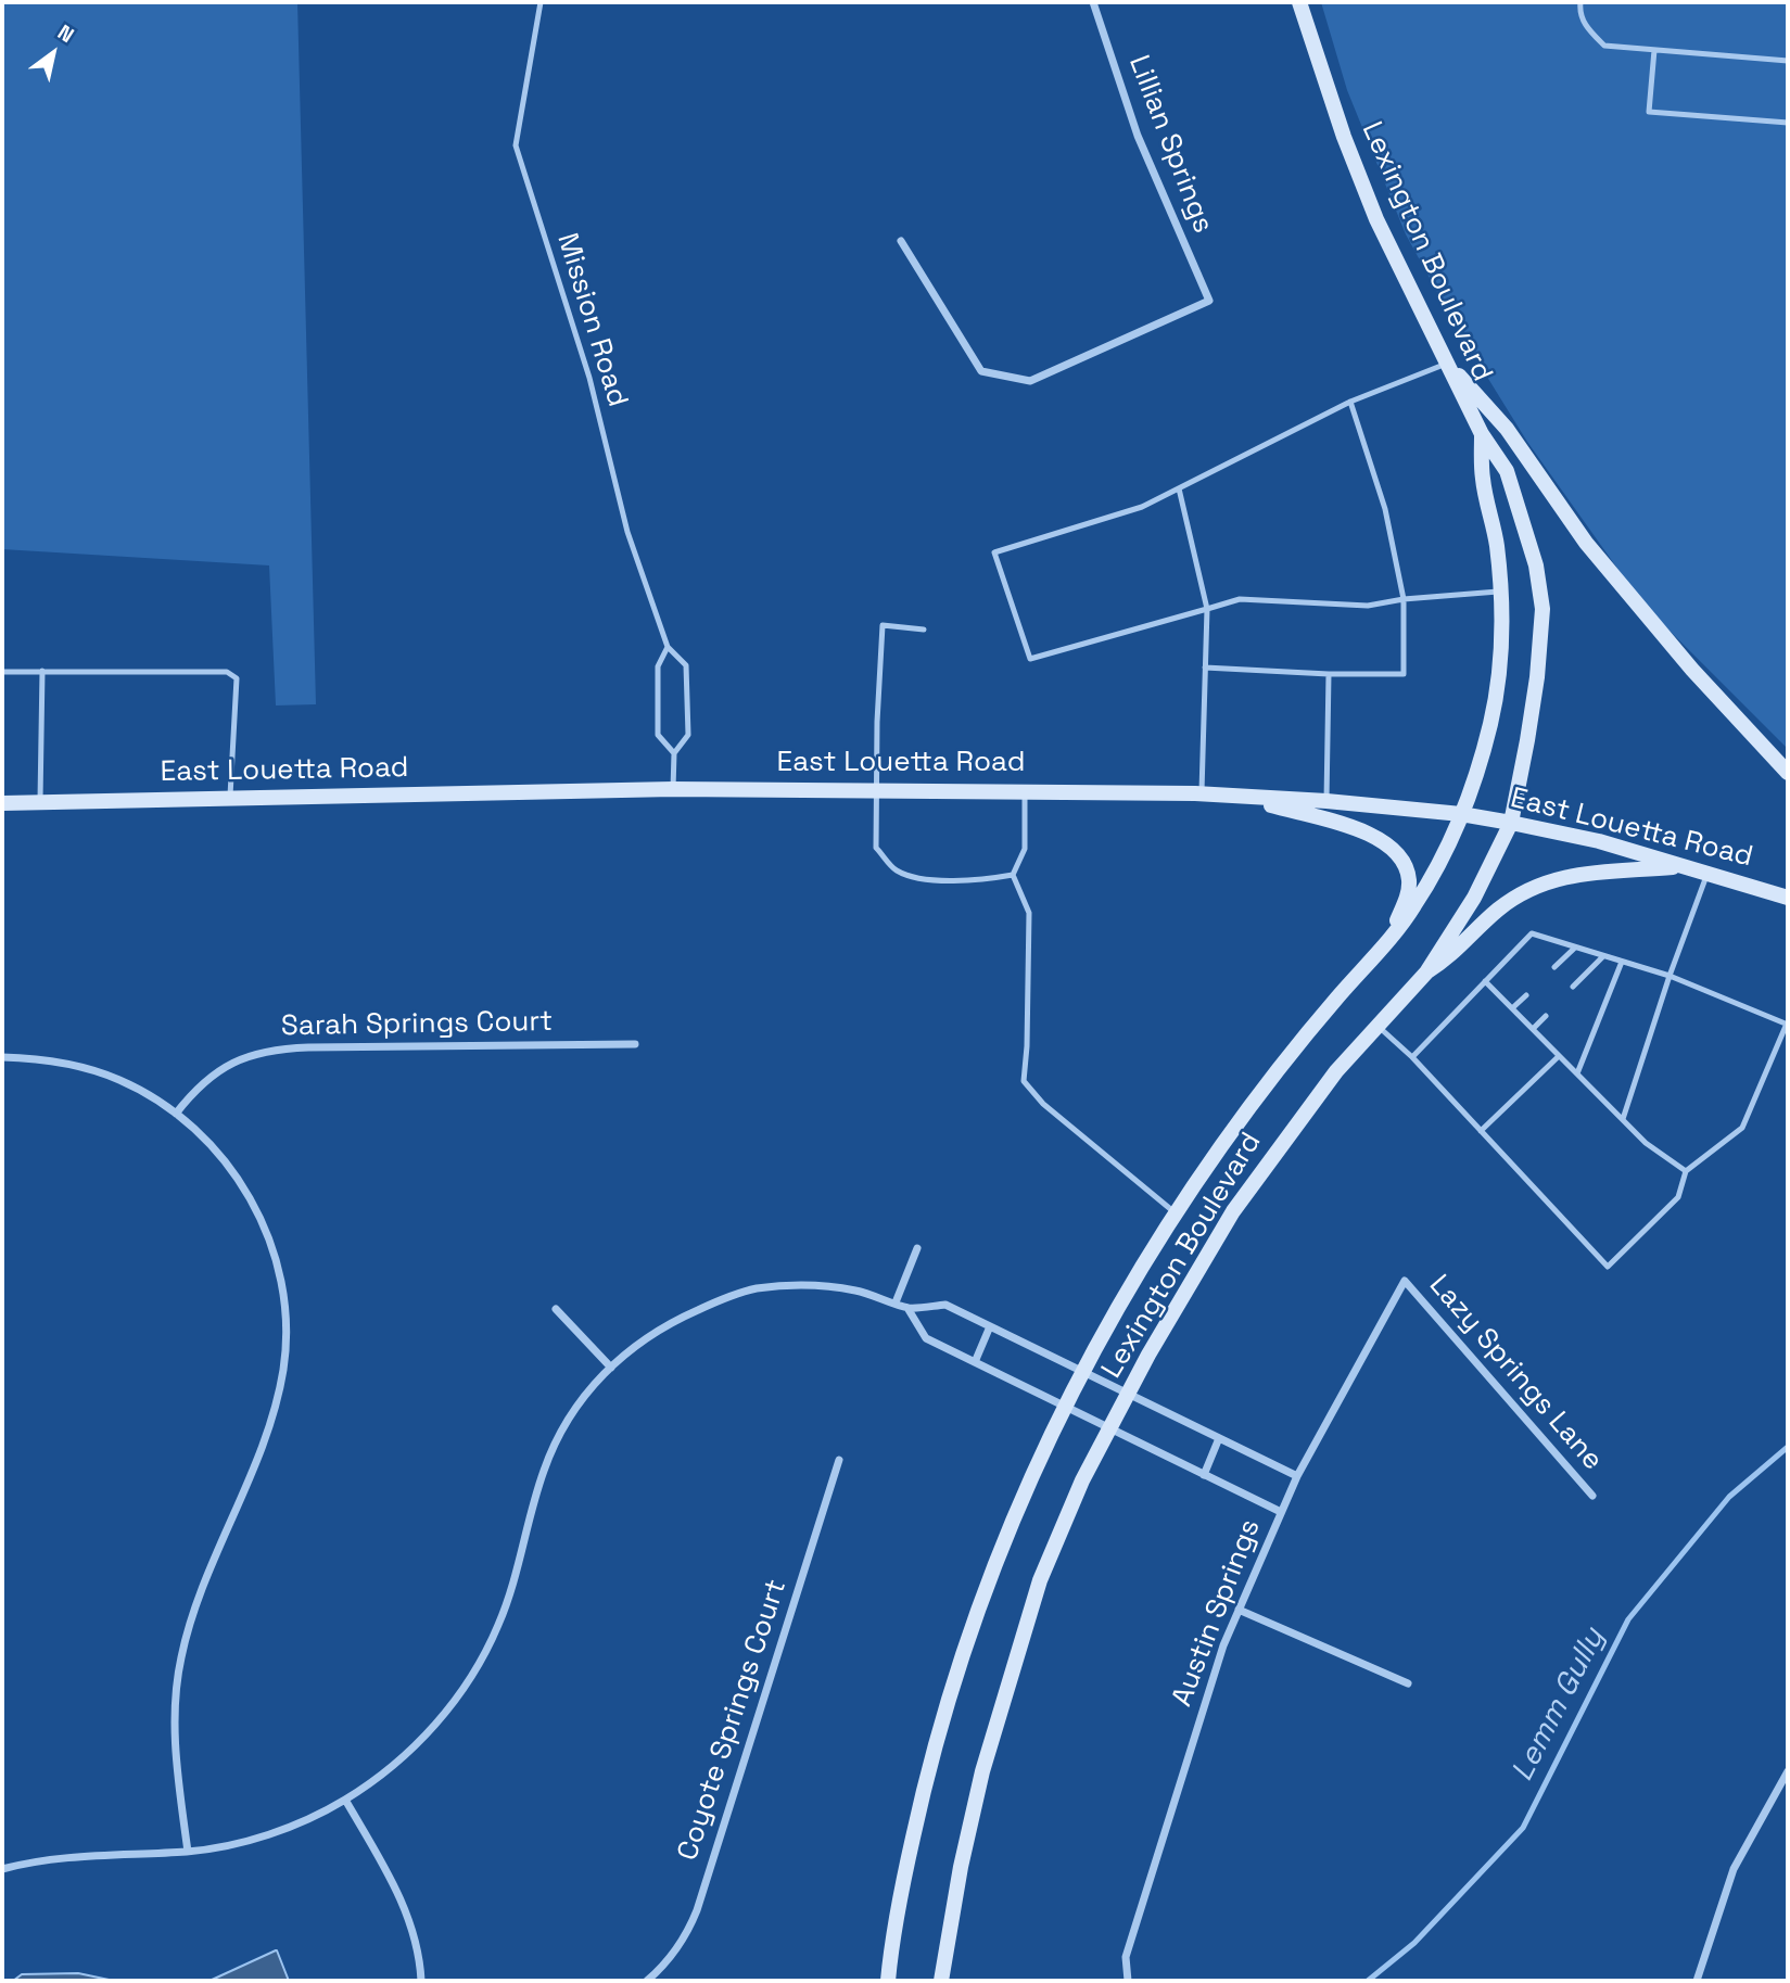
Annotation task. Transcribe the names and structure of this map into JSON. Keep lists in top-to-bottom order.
{
  "streets": {
    "main road": ["Lexington Boulevard", "East Louetta Road"],
    "street": [
      "Lillian Springs",
      "Sarah Springs Court",
      "Lazy Springs Lane",
      "Austin Springs",
      "Coyote Springs Court"
    ],
    "lane": ["Mission Road"]
  },
  "crossings": [
    ["Lexington Boulevard", "East Louetta Road"],
    ["Mission Road", "East Louetta Road"],
    ["Lazy Springs Lane", "Austin Springs"]
  ],
  "water": ["Lemm Gully"],
  "north": "top right"
}
